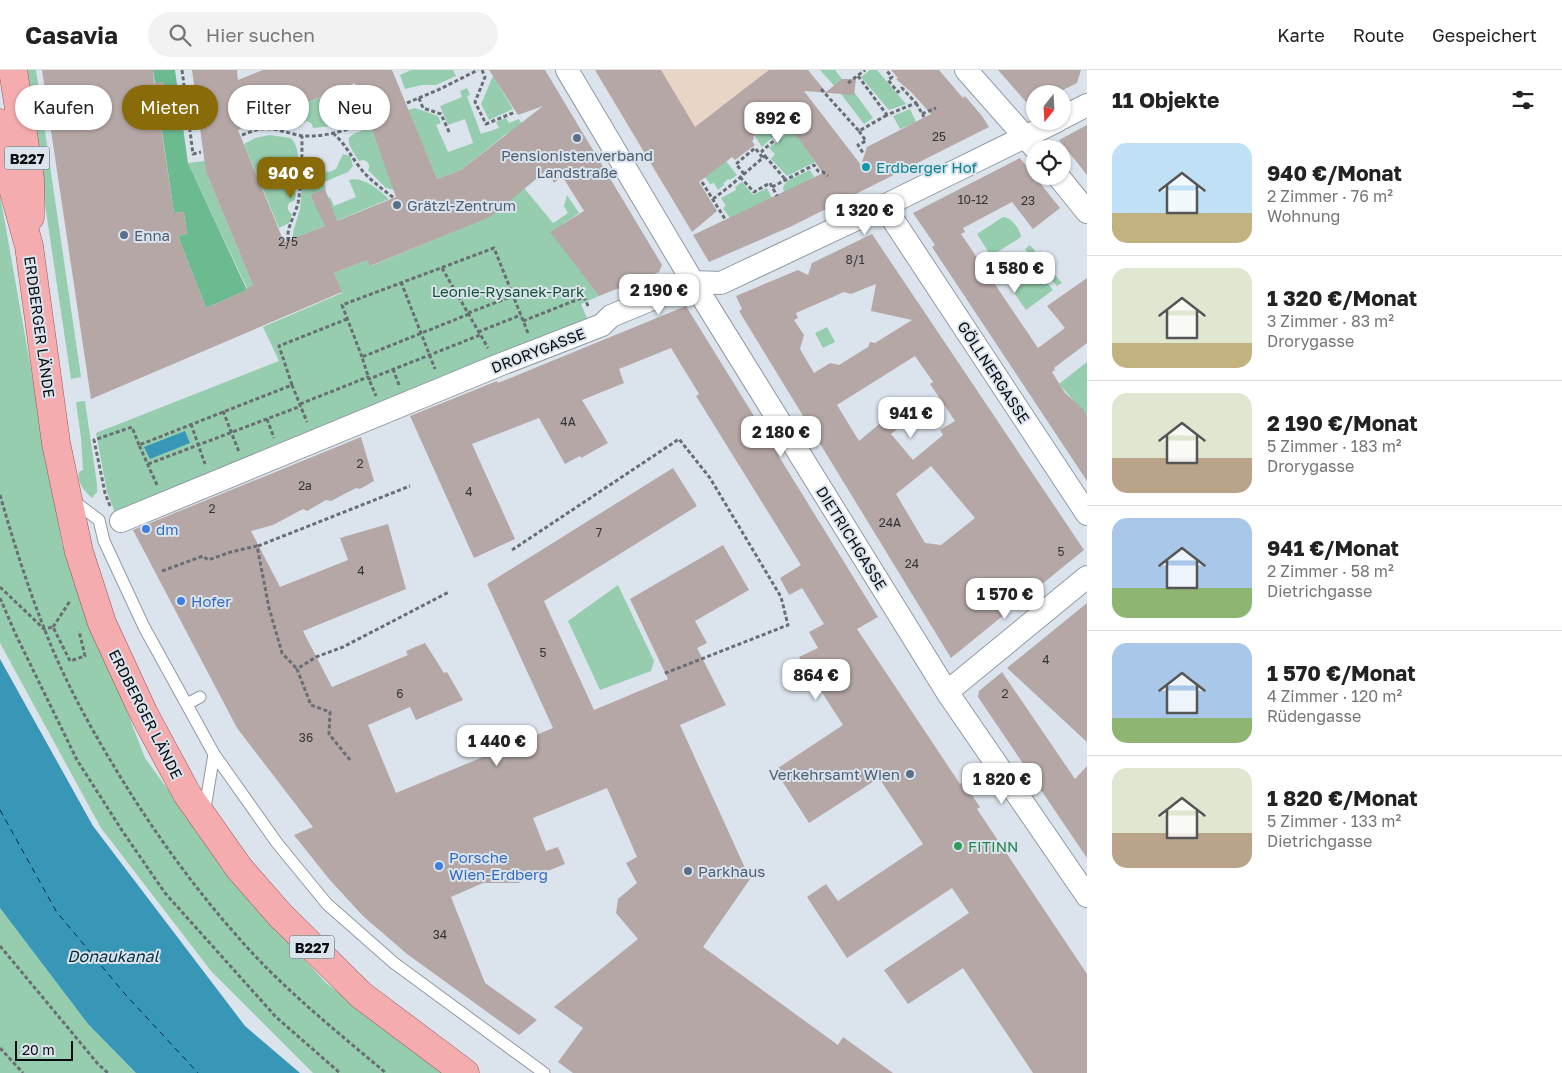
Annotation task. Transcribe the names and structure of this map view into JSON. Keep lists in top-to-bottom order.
{
  "streets": {
    "main road": ["B227", "ERDBERGER LÄNDE"],
    "street": ["DRORYGASSE", "GÖLLNERGASSE", "DIETRICHGASSE"]
  },
  "crossings": [
    ["DRORYGASSE", "GÖLLNERGASSE"],
    ["DRORYGASSE", "DIETRICHGASSE"]
  ],
  "water": ["Donaukanal"],
  "parks": ["Leonie-Rysanek-Park"],
  "places": [
    "Pensionistenverband Landstraße",
    "Erdberger Hof",
    "Grätzl-Zentrum",
    "Enna",
    "dm",
    "Hofer",
    "Verkehrsamt Wien",
    "FITINN",
    "Porsche Wien-Erdberg",
    "Parkhaus"
  ],
  "house_numbers": [
    "25",
    "10-12",
    "23",
    "2/5",
    "8/1",
    "4A",
    "2",
    "2a",
    "4",
    "2",
    "24A",
    "7",
    "5",
    "24",
    "4",
    "5",
    "4",
    "6",
    "2",
    "36",
    "34"
  ],
  "scale_bar": "20 m",
  "north": "bottom",
  "page": {
    "header": "Casavia",
    "search": "Hier suchen",
    "nav": ["Karte", "Route", "Gespeichert"],
    "heading": "11 Objekte",
    "chip": [
      "Kaufen",
      "Mieten",
      "Filter",
      "Neu"
    ],
    "price": [
      "892 €",
      "940 €",
      "1 320 €",
      "1 580 €",
      "2 190 €",
      "941 €",
      "2 180 €",
      "1 570 €",
      "864 €",
      "1 440 €",
      "1 820 €"
    ],
    "list": [
      {
        "name": "940 €/Monat",
        "note": "2 Zimmer · 76 m² · Wohnung"
      },
      {
        "name": "1 320 €/Monat",
        "note": "3 Zimmer · 83 m² · Drorygasse"
      },
      {
        "name": "2 190 €/Monat",
        "note": "5 Zimmer · 183 m² · Drorygasse"
      },
      {
        "name": "941 €/Monat",
        "note": "2 Zimmer · 58 m² · Dietrichgasse"
      },
      {
        "name": "1 570 €/Monat",
        "note": "4 Zimmer · 120 m² · Rüdengasse"
      },
      {
        "name": "1 820 €/Monat",
        "note": "5 Zimmer · 133 m² · Dietrichgasse"
      }
    ],
    "scale": "20 m"
  }
}
